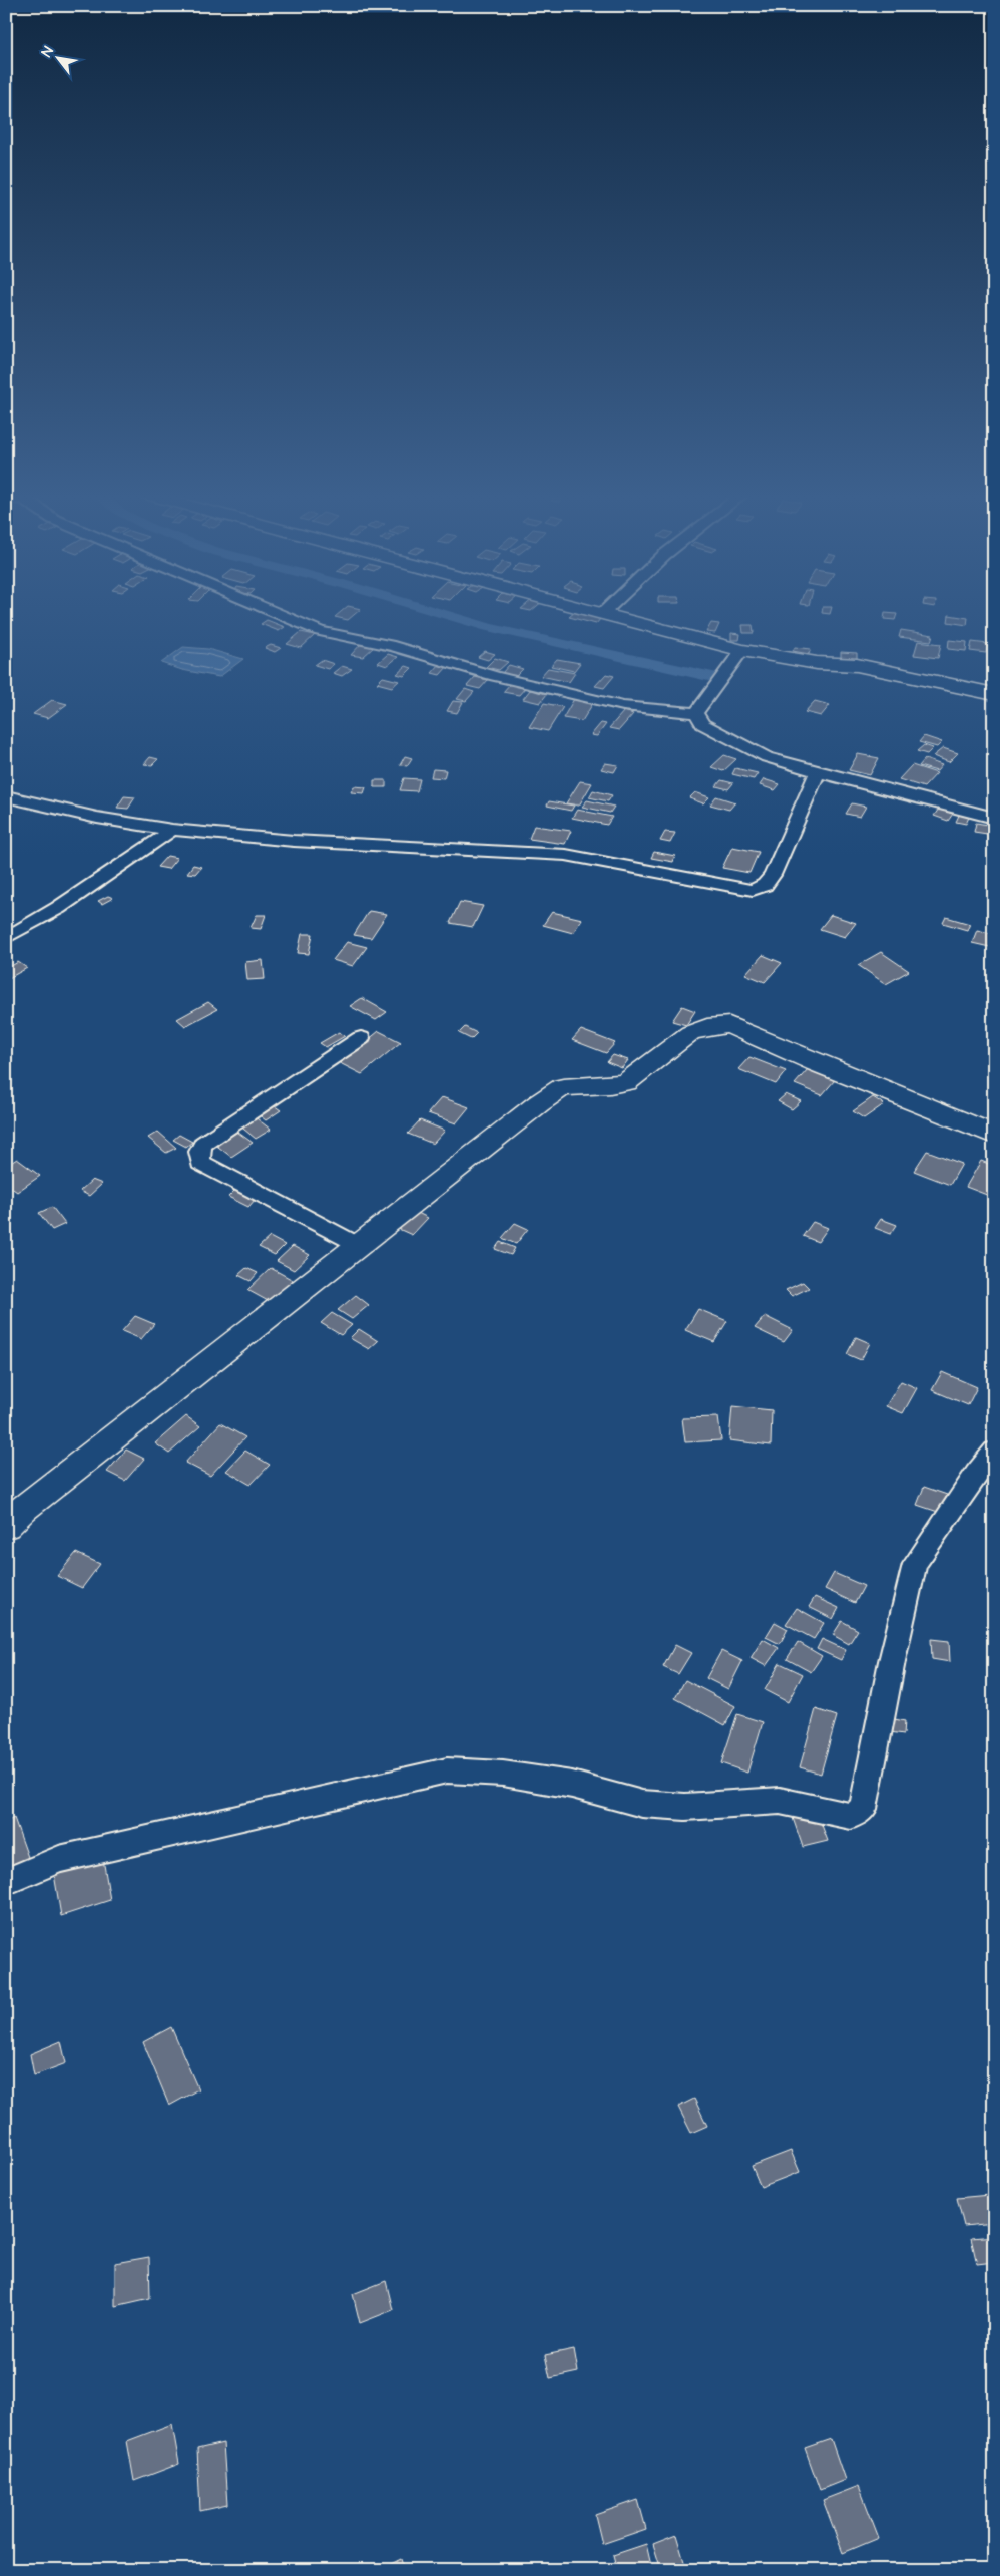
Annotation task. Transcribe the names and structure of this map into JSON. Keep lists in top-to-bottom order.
{
  "north": "top left"
}
